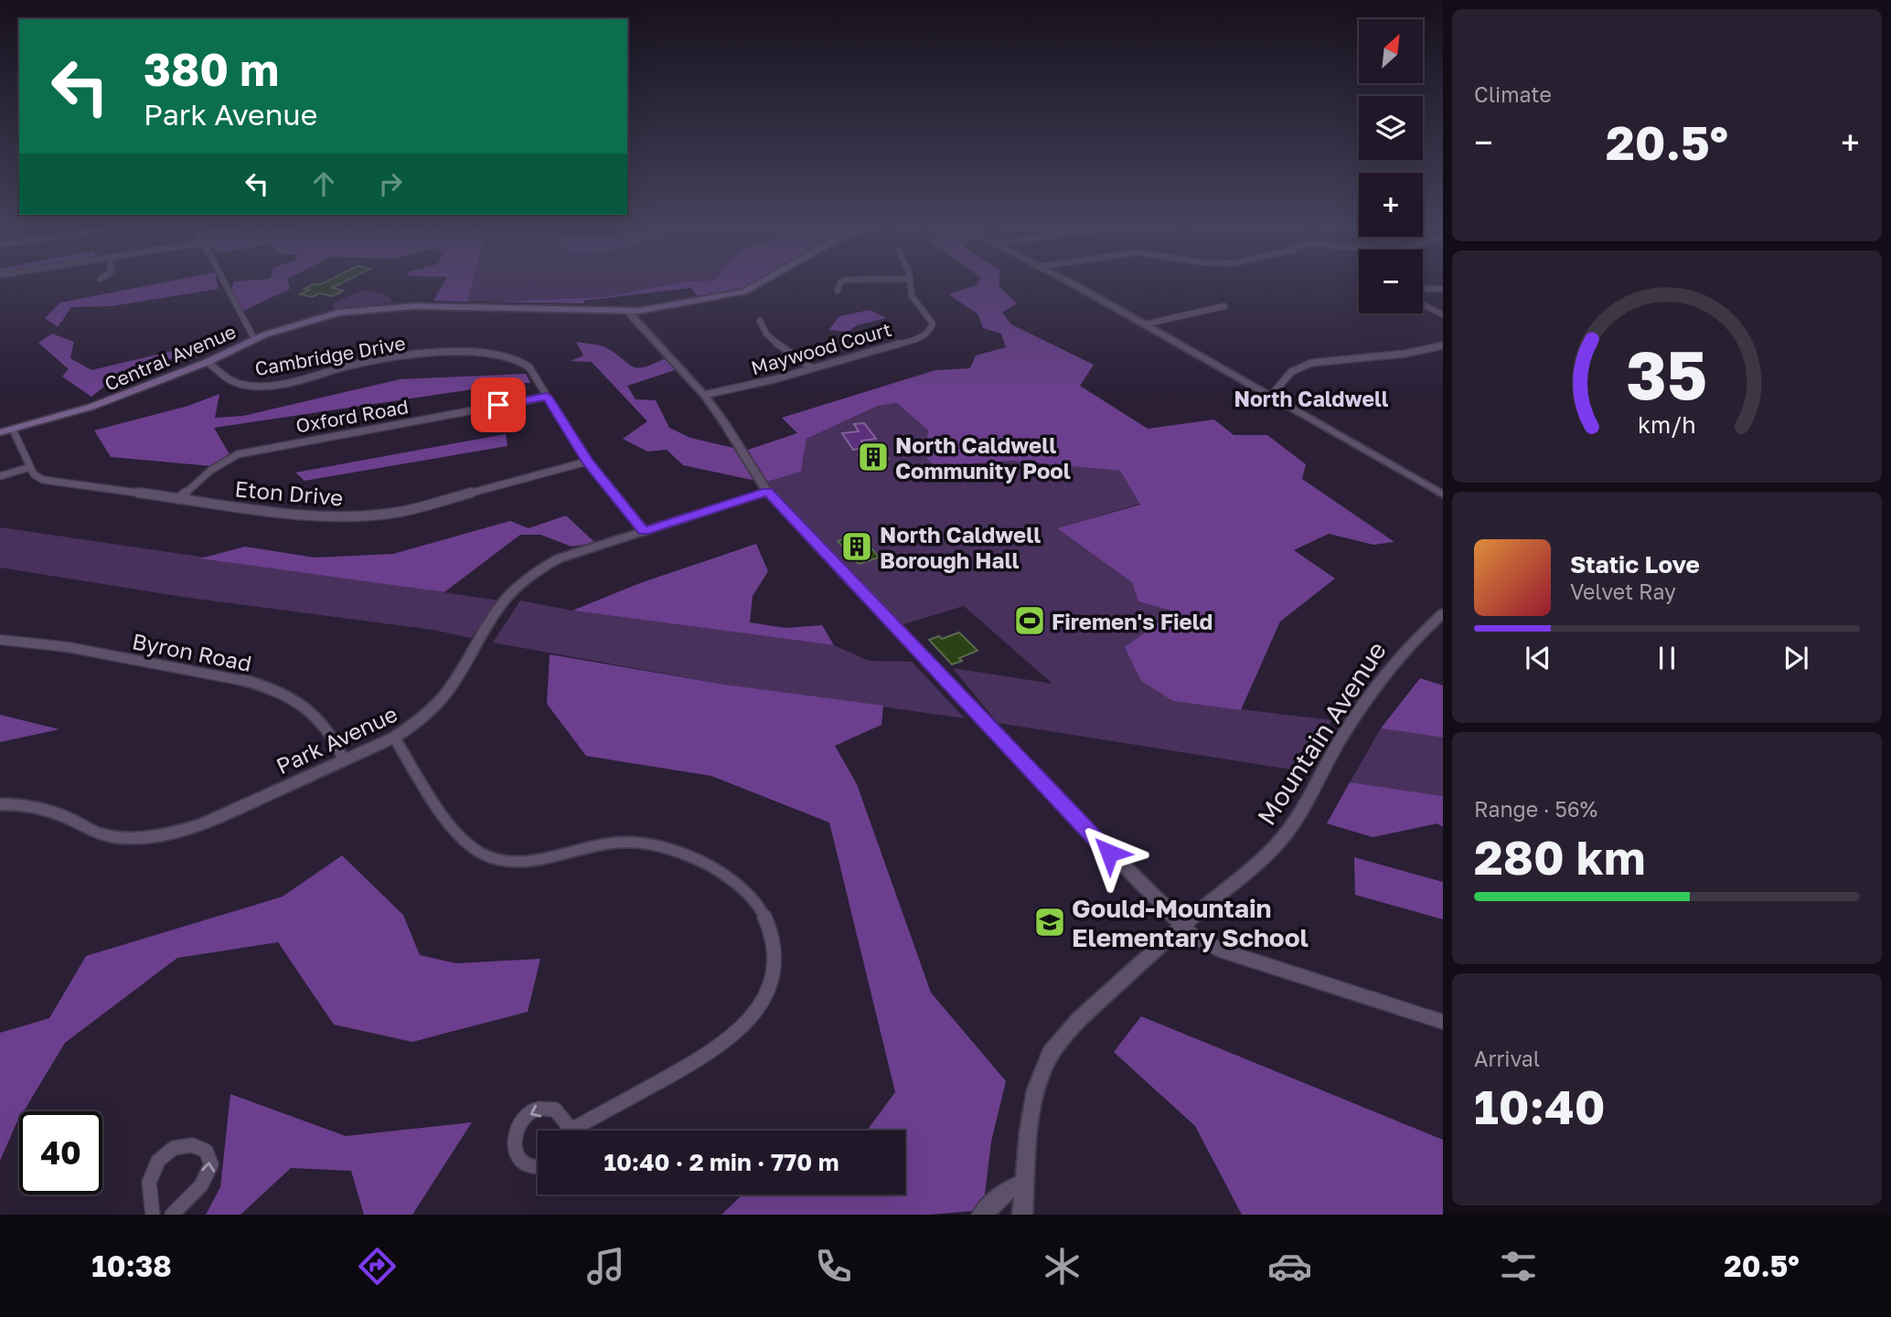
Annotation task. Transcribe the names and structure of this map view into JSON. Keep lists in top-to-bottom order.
{
  "streets": {
    "main road": ["Central Avenue"],
    "street": [
      "Maywood Court",
      "Cambridge Drive",
      "Oxford Road",
      "Eton Drive",
      "Byron Road",
      "Mountain Avenue",
      "Park Avenue"
    ]
  },
  "crossings": [
    ["Cambridge Drive", "Central Avenue"],
    ["Cambridge Drive", "Oxford Road"],
    ["Cambridge Drive", "Eton Drive"],
    ["Cambridge Drive", "Park Avenue"],
    ["Central Avenue", "Eton Drive"],
    ["Oxford Road", "Eton Drive"],
    ["Byron Road", "Park Avenue"]
  ],
  "districts": ["North Caldwell"],
  "places": {
    "building": ["North Caldwell Community Pool", "North Caldwell Borough Hall"],
    "sports": ["Firemen's Field"],
    "school or university": ["Gould-Mountain Elementary School"]
  },
  "north": "top right",
  "page": {
    "tile": [
      "Climate",
      ["Range · 56%", "280 km"],
      ["Arrival", "10:40"]
    ],
    "map_buttons": ["+", "−"],
    "turn": ["380 m", "Park Avenue"],
    "heat": ["−", "20.5°", "+"],
    "song": ["Static Love", "Velvet Ray"],
    "limit": "40",
    "trip": "10:40 · 2 min · 770 m",
    "tabs": ["10:38", "20.5°"],
    "gauge": ["35", "km/h"]
  }
}
